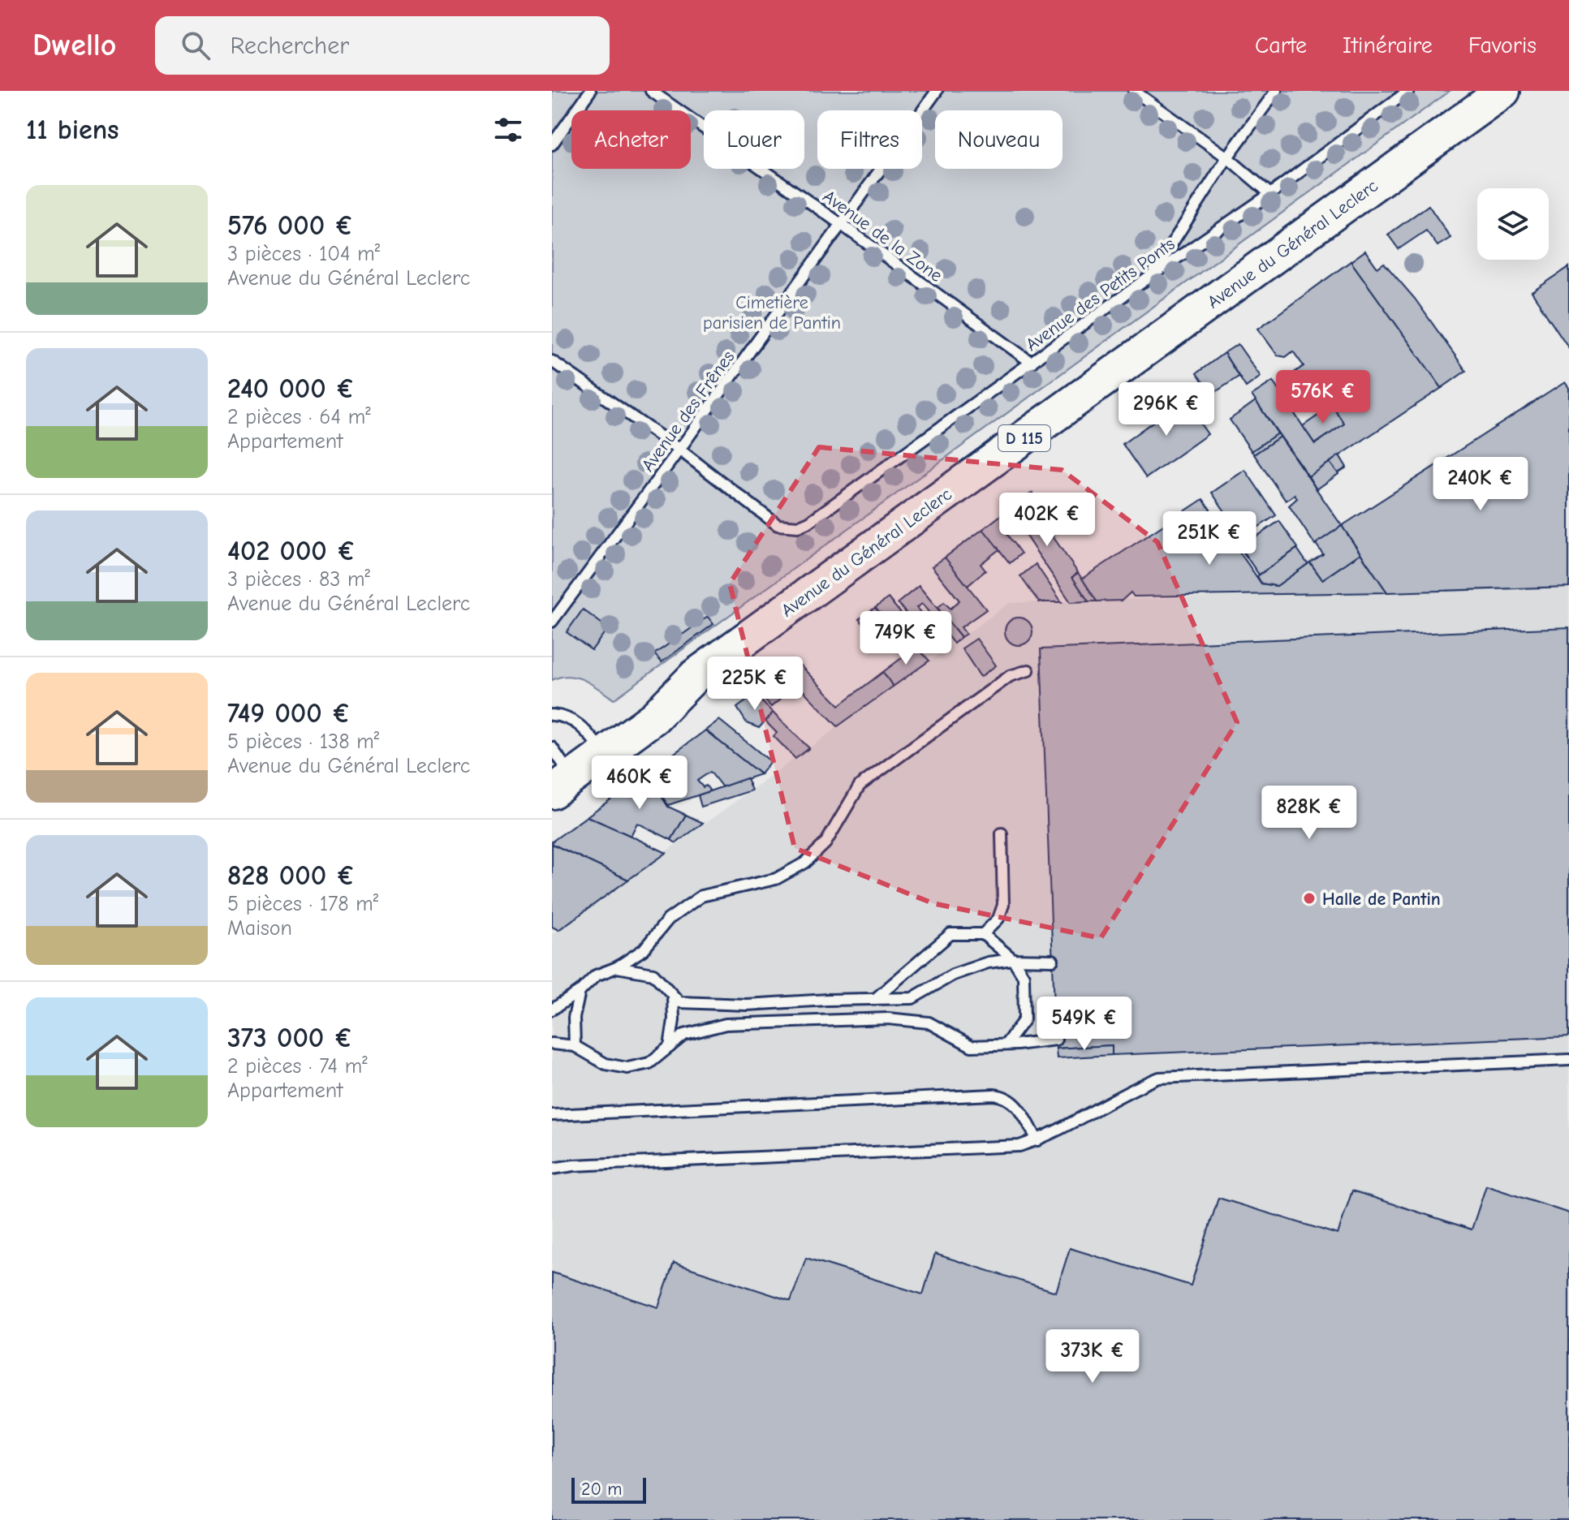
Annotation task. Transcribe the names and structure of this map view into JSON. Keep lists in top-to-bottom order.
{
  "streets": {
    "main road": ["Avenue du Général Leclerc", "D 115"],
    "lane": ["Avenue de la Zone", "Avenue des Petits Ponts", "Avenue des Frênes"]
  },
  "crossings": [
    ["Avenue de la Zone", "Avenue des Petits Ponts"],
    ["Avenue de la Zone", "Avenue des Frênes"],
    ["Avenue des Petits Ponts", "Avenue des Frênes"]
  ],
  "parks": ["Cimetière parisien de Pantin"],
  "places": ["Halle de Pantin"],
  "scale_bar": "20 m",
  "page": {
    "header": "Dwello",
    "search": "Rechercher",
    "nav": ["Carte", "Itinéraire", "Favoris"],
    "heading": "11 biens",
    "chip": [
      "Acheter",
      "Louer",
      "Filtres",
      "Nouveau"
    ],
    "list": [
      {
        "name": "576 000 €",
        "note": "3 pièces · 104 m² · Avenue du Général Leclerc"
      },
      {
        "name": "240 000 €",
        "note": "2 pièces · 64 m² · Appartement"
      },
      {
        "name": "402 000 €",
        "note": "3 pièces · 83 m² · Avenue du Général Leclerc"
      },
      {
        "name": "749 000 €",
        "note": "5 pièces · 138 m² · Avenue du Général Leclerc"
      },
      {
        "name": "828 000 €",
        "note": "5 pièces · 178 m² · Maison"
      },
      {
        "name": "373 000 €",
        "note": "2 pièces · 74 m² · Appartement"
      }
    ],
    "price": [
      "576K €",
      "296K €",
      "240K €",
      "402K €",
      "251K €",
      "749K €",
      "225K €",
      "460K €",
      "828K €",
      "549K €",
      "373K €"
    ],
    "scale": "20 m"
  }
}
